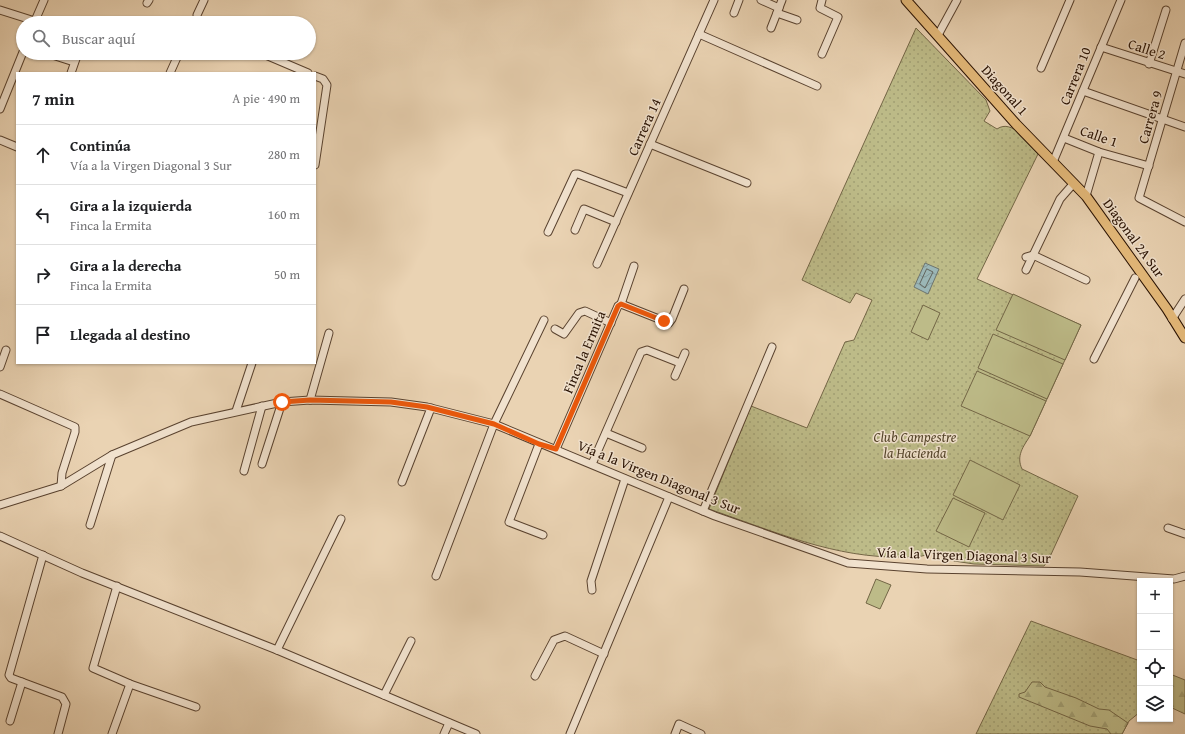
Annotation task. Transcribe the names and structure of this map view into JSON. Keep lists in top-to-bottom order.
{
  "streets": {
    "main road": ["Diagonal 1", "Diagonal 2A Sur"],
    "street": [
      "Calle 2",
      "Carrera 10",
      "Carrera 9",
      "Carrera 14",
      "Calle 1",
      "Finca la Ermita",
      "Vía a la Virgen Diagonal 3 Sur"
    ]
  },
  "crossings": [
    ["Calle 2", "Carrera 10"],
    ["Calle 2", "Carrera 9"],
    ["Carrera 10", "Diagonal 1"],
    ["Carrera 10", "Calle 1"],
    ["Diagonal 1", "Diagonal 2A Sur"],
    ["Carrera 9", "Calle 1"],
    ["Finca la Ermita", "Vía a la Virgen Diagonal 3 Sur"]
  ],
  "parks": ["Club Campestre la Hacienda"],
  "page": {
    "search": "Buscar aquí",
    "heading": ["7 min", "A pie · 490 m"],
    "list": [
      ["Continúa", "Vía a la Virgen Diagonal 3 Sur", "280 m"],
      ["Gira a la izquierda", "Finca la Ermita", "160 m"],
      ["Gira a la derecha", "Finca la Ermita", "50 m"],
      "Llegada al destino"
    ],
    "map_buttons": ["+", "−"]
  }
}
